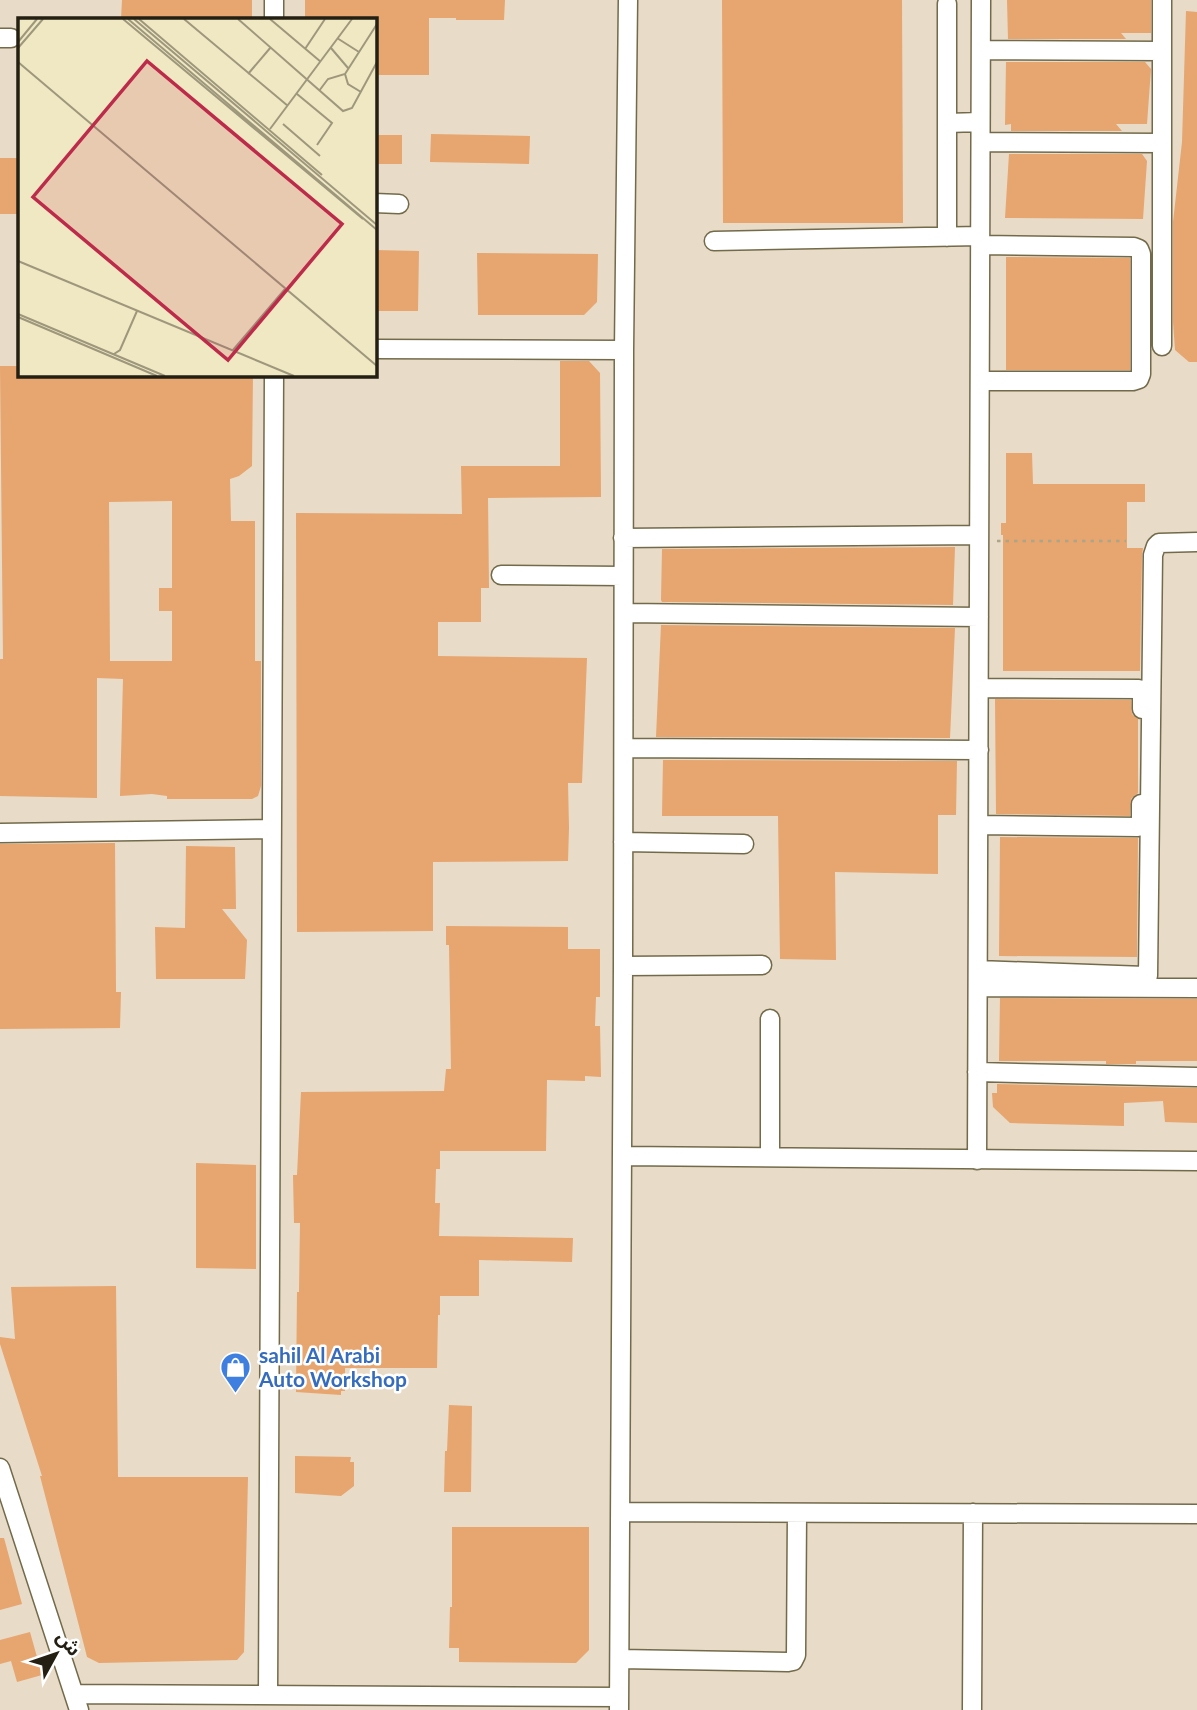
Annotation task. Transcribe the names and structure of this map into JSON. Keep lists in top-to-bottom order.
{
  "places": {
    "shop": ["sahil Al Arabi Auto Workshop"]
  },
  "north": "top right"
}
